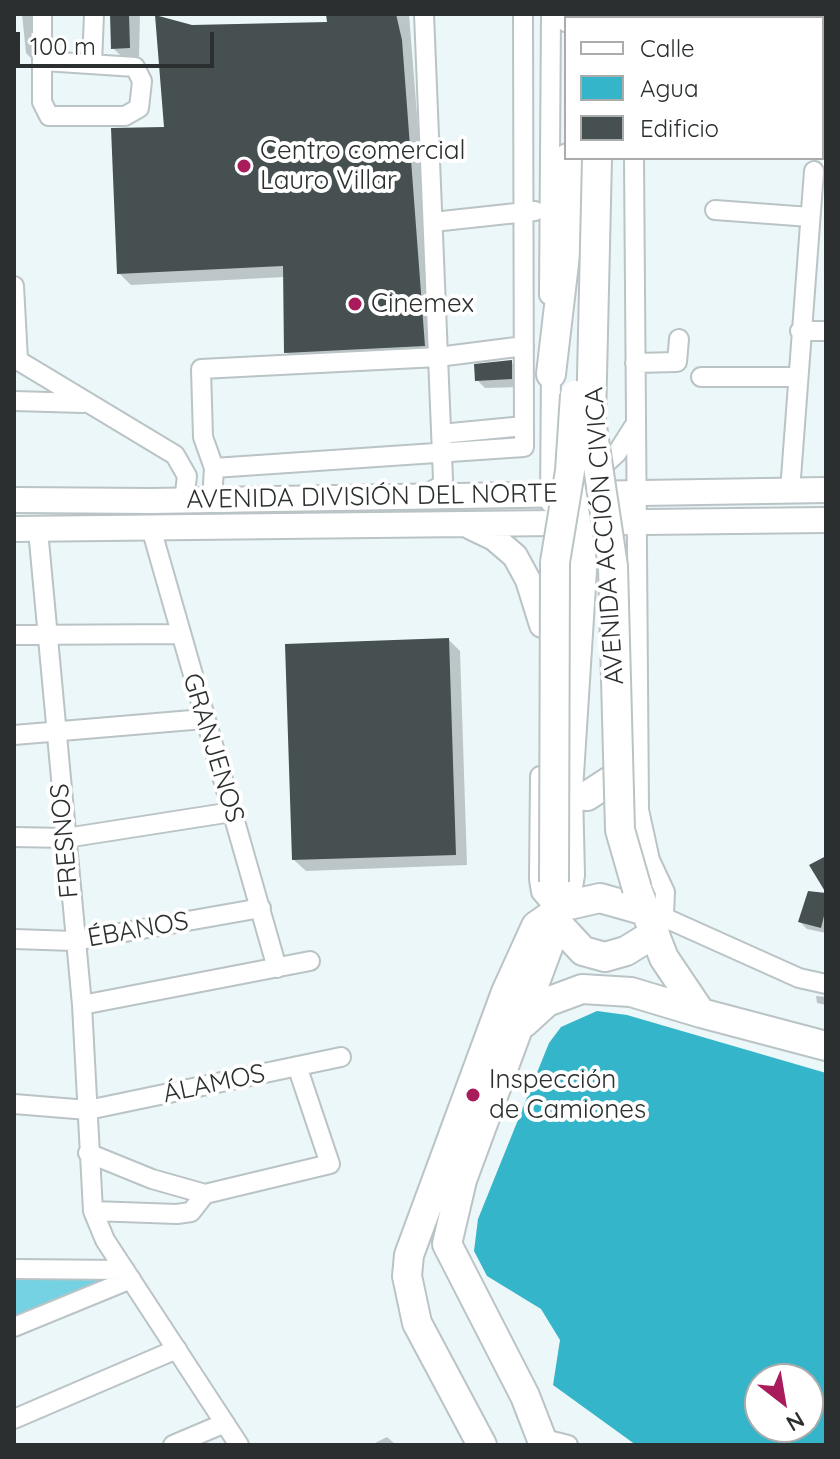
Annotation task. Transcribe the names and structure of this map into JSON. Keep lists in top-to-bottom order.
{
  "streets": {
    "highway": ["AVENIDA ACCIÓN CIVICA"],
    "main road": ["AVENIDA DIVISIÓN DEL NORTE"],
    "street": [
      "GRANJENOS",
      "FRESNOS",
      "ÉBANOS",
      "ÁLAMOS"
    ]
  },
  "crossings": [
    ["AVENIDA DIVISIÓN DEL NORTE", "AVENIDA ACCIÓN CIVICA"],
    ["AVENIDA DIVISIÓN DEL NORTE", "GRANJENOS"],
    ["AVENIDA DIVISIÓN DEL NORTE", "FRESNOS"],
    ["GRANJENOS", "ÉBANOS"],
    ["FRESNOS", "ÉBANOS"],
    ["FRESNOS", "ÁLAMOS"]
  ],
  "places": ["Centro comercial Lauro Villar", "Cinemex", "Inspección de Camiones"],
  "legend": ["Calle", "Agua", "Edificio"],
  "scale_bar": "100 m",
  "north": "bottom right"
}
